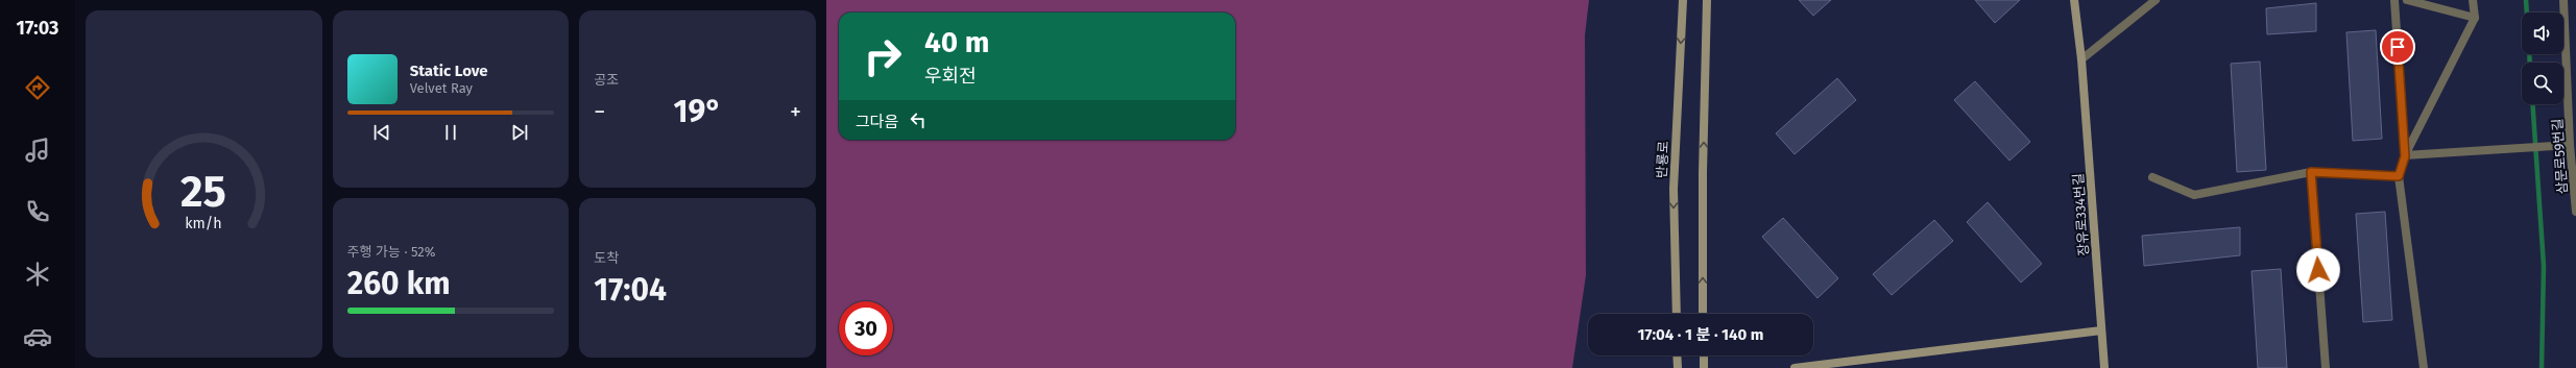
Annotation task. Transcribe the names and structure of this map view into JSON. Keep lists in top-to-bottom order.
{
  "streets": {
    "street": ["삼문로59번길", "반룡로", "장유로334번길"]
  },
  "page": {
    "tabs": "17:03",
    "tile": [
      "공조",
      ["주행 가능 · 52%", "260 km"],
      ["도착", "17:04"]
    ],
    "turn": ["40 m", "우회전"],
    "song": ["Static Love", "Velvet Ray"],
    "heat": ["−", "19°", "+"],
    "then": "그다음",
    "limit": "30",
    "trip": "17:04 · 1 분 · 140 m",
    "gauge": ["25", "km/h"]
  }
}
